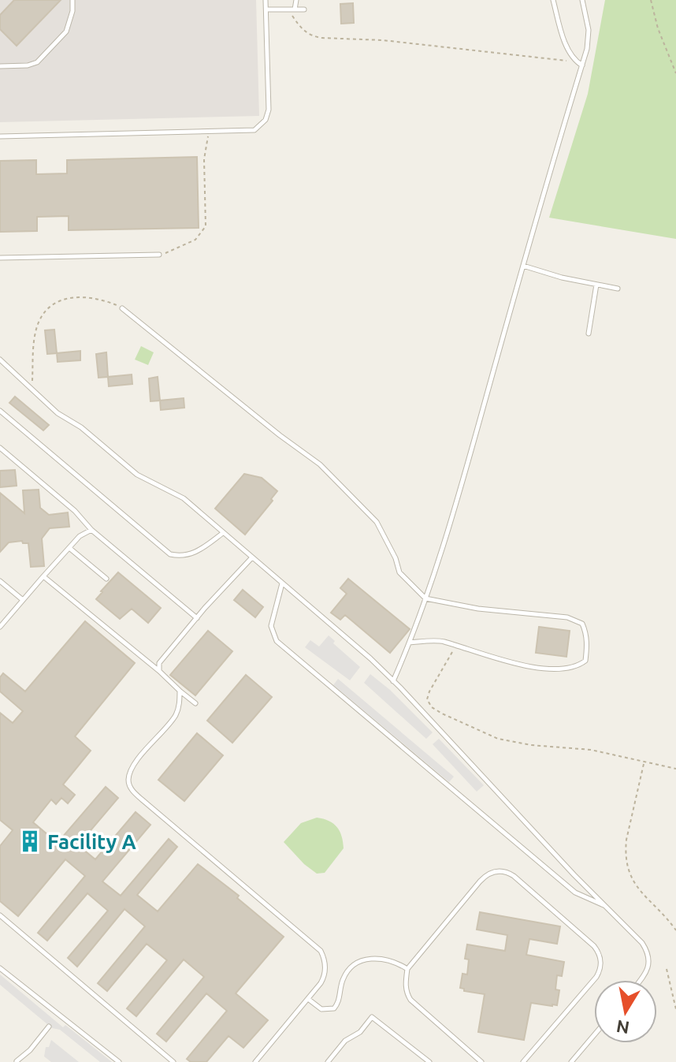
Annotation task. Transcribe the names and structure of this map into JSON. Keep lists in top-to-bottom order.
{
  "places": {
    "building": ["Facility A"]
  },
  "north": "bottom"
}
